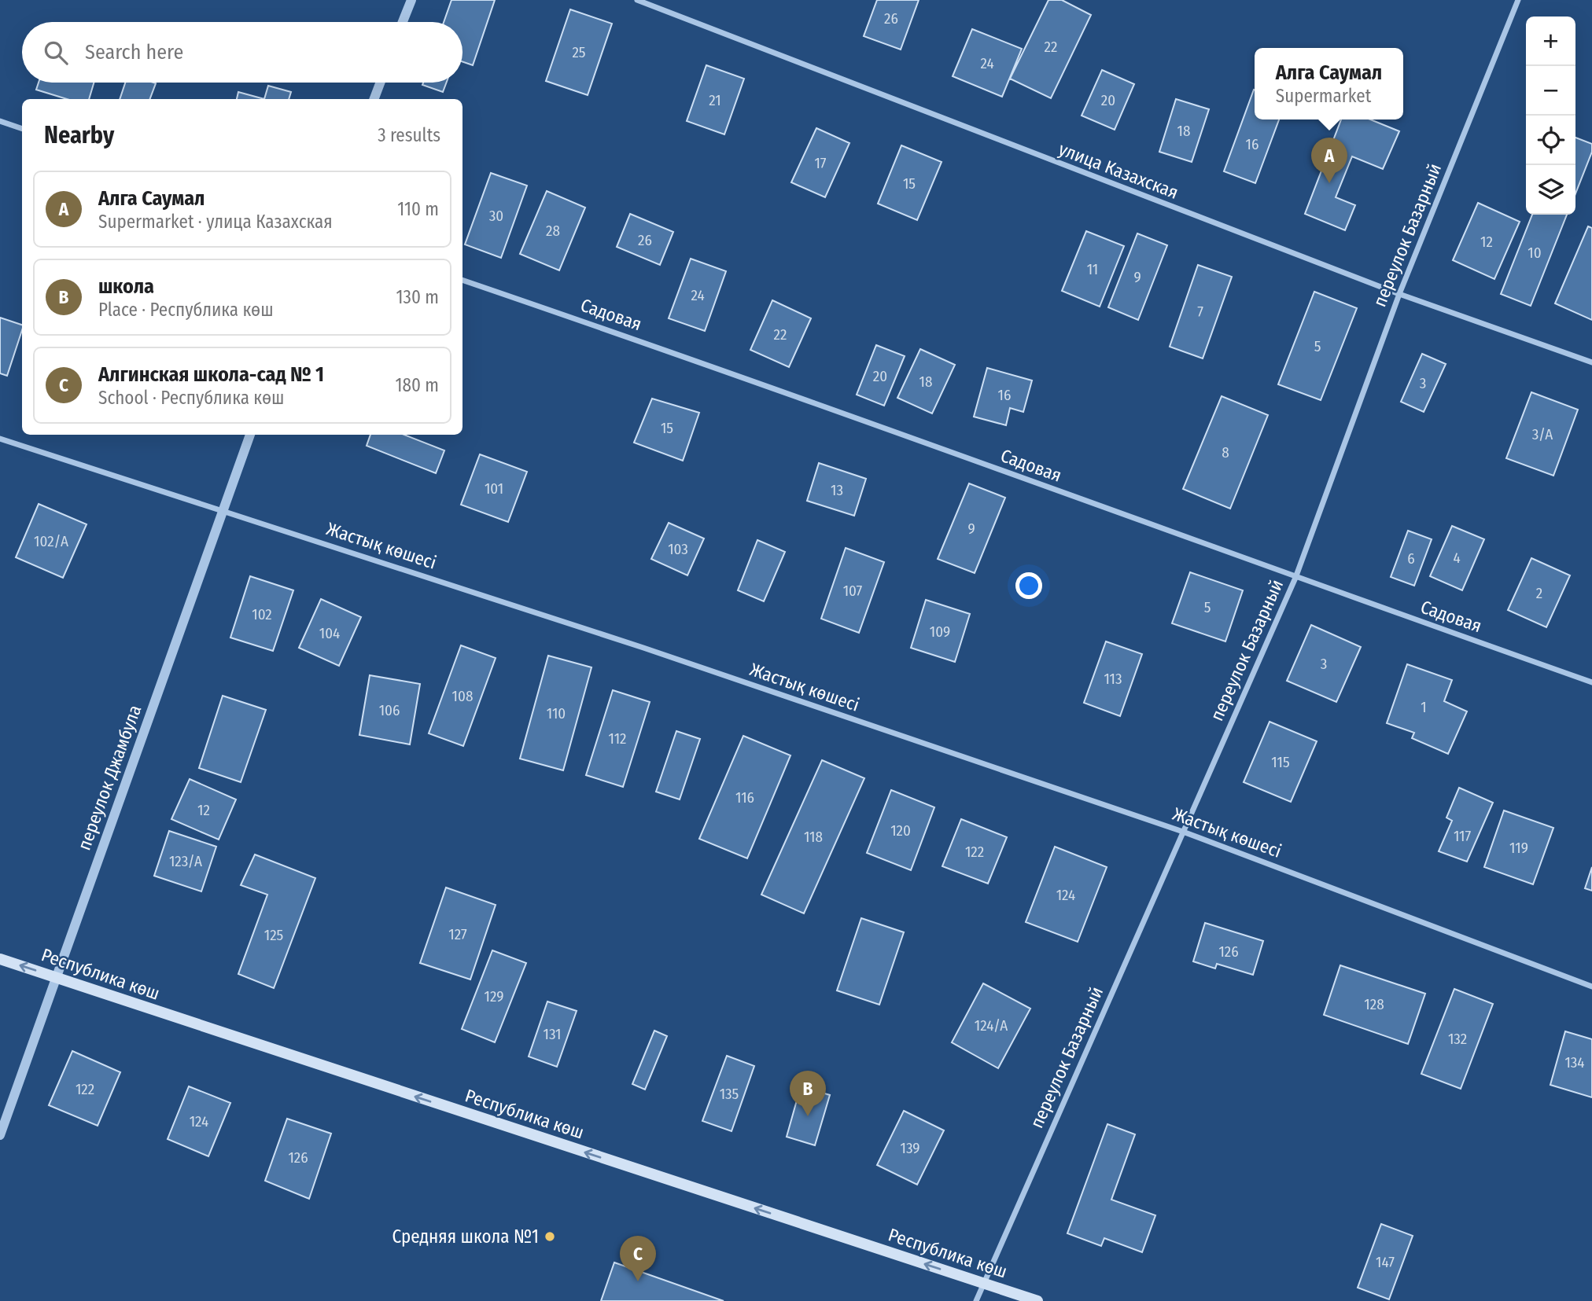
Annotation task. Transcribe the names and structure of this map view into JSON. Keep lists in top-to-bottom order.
{
  "streets": {
    "main road": ["Республика көш"],
    "street": [
      "улица Казахская",
      "переулок Базарный",
      "Садовая",
      "Жастық көшесі",
      "переулок Джамбула"
    ]
  },
  "crossings": [
    ["улица Казахская", "переулок Базарный"],
    ["переулок Базарный", "Садовая"],
    ["переулок Базарный", "Жастық көшесі"],
    ["переулок Базарный", "Республика көш"],
    ["Жастық көшесі", "переулок Джамбула"],
    ["переулок Джамбула", "Республика көш"]
  ],
  "one_way": ["Республика көш"],
  "places": ["Средняя школа №1"],
  "house_numbers": [
    "26",
    "22",
    "25",
    "24",
    "21",
    "20",
    "18",
    "16",
    "17",
    "15",
    "30",
    "28",
    "26",
    "12",
    "10",
    "11",
    "9",
    "24",
    "7",
    "22",
    "5",
    "20",
    "18",
    "3",
    "16",
    "15",
    "3/А",
    "8",
    "101",
    "13",
    "9",
    "102/А",
    "103",
    "4",
    "6",
    "107",
    "2",
    "5",
    "102",
    "109",
    "104",
    "3",
    "113",
    "108",
    "1",
    "106",
    "110",
    "112",
    "115",
    "116",
    "12",
    "120",
    "117",
    "118",
    "119",
    "122",
    "123/А",
    "124",
    "127",
    "125",
    "126",
    "129",
    "128",
    "124/А",
    "131",
    "132",
    "134",
    "122",
    "135",
    "124",
    "139",
    "126",
    "147"
  ],
  "page": {
    "map_buttons": ["+", "−"],
    "search": "Search here",
    "popup": ["Алга Саумал", "Supermarket"],
    "heading": ["Nearby", "3 results"],
    "pins": ["A", "B", "C"],
    "list": [
      {
        "mark": "A",
        "name": "Алга Саумал",
        "note": "Supermarket · улица Казахская",
        "value": "110 m"
      },
      {
        "mark": "B",
        "name": "школа",
        "note": "Place · Республика көш",
        "value": "130 m"
      },
      {
        "mark": "C",
        "name": "Алгинская школа-сад № 1",
        "note": "School · Республика көш",
        "value": "180 m"
      }
    ]
  }
}
